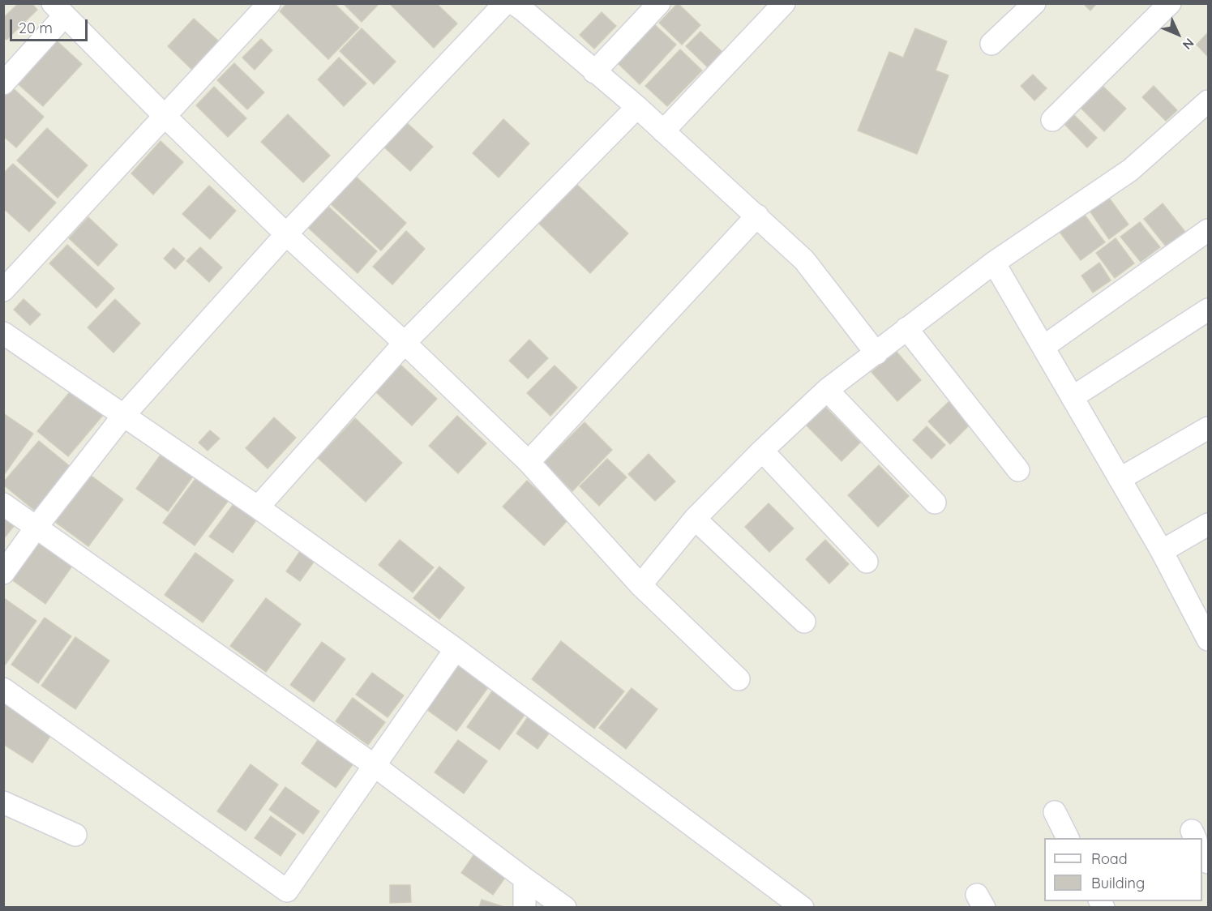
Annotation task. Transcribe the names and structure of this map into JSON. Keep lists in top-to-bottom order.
{
  "legend": ["Road", "Building"],
  "scale_bar": "20 m",
  "north": "bottom right"
}
